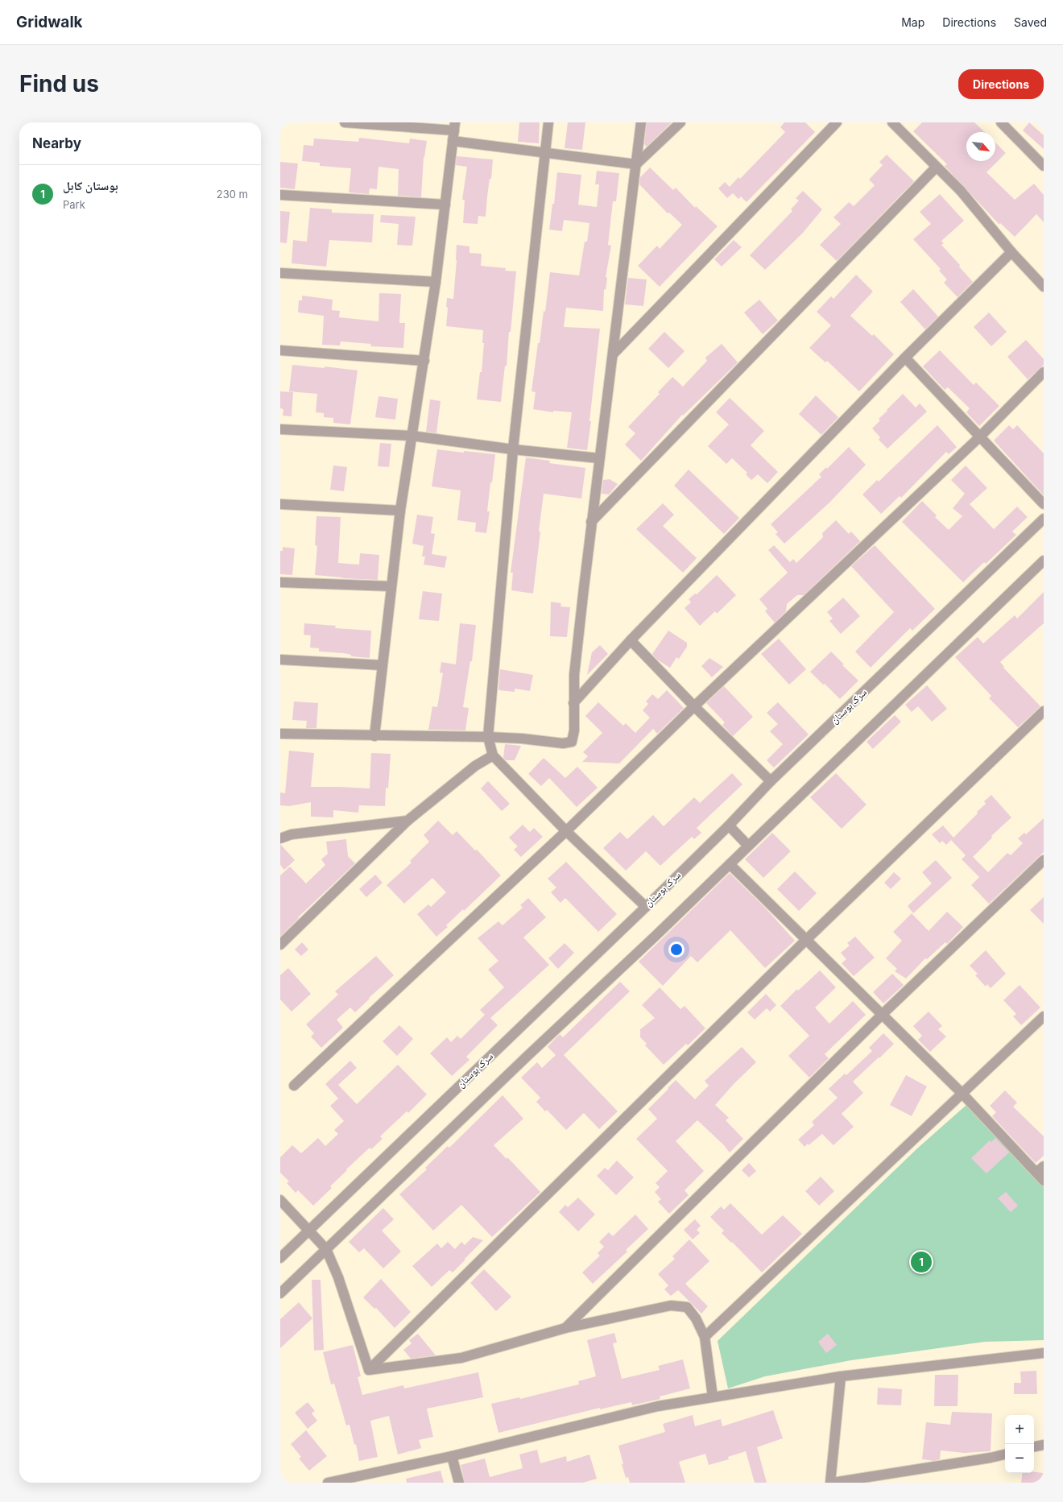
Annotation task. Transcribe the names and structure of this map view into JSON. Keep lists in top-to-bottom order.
{
  "streets": {
    "street": ["سرک بوستان"]
  },
  "north": "bottom right",
  "page": {
    "header": "Gridwalk",
    "nav": ["Map", "Directions", "Saved"],
    "buttons": "Directions",
    "title": "Find us",
    "heading": "Nearby",
    "list": [
      {
        "mark": "1",
        "name": "بوستان کابل",
        "note": "Park",
        "value": "230 m"
      }
    ],
    "pins": "1",
    "map_buttons": ["+", "−"]
  }
}
